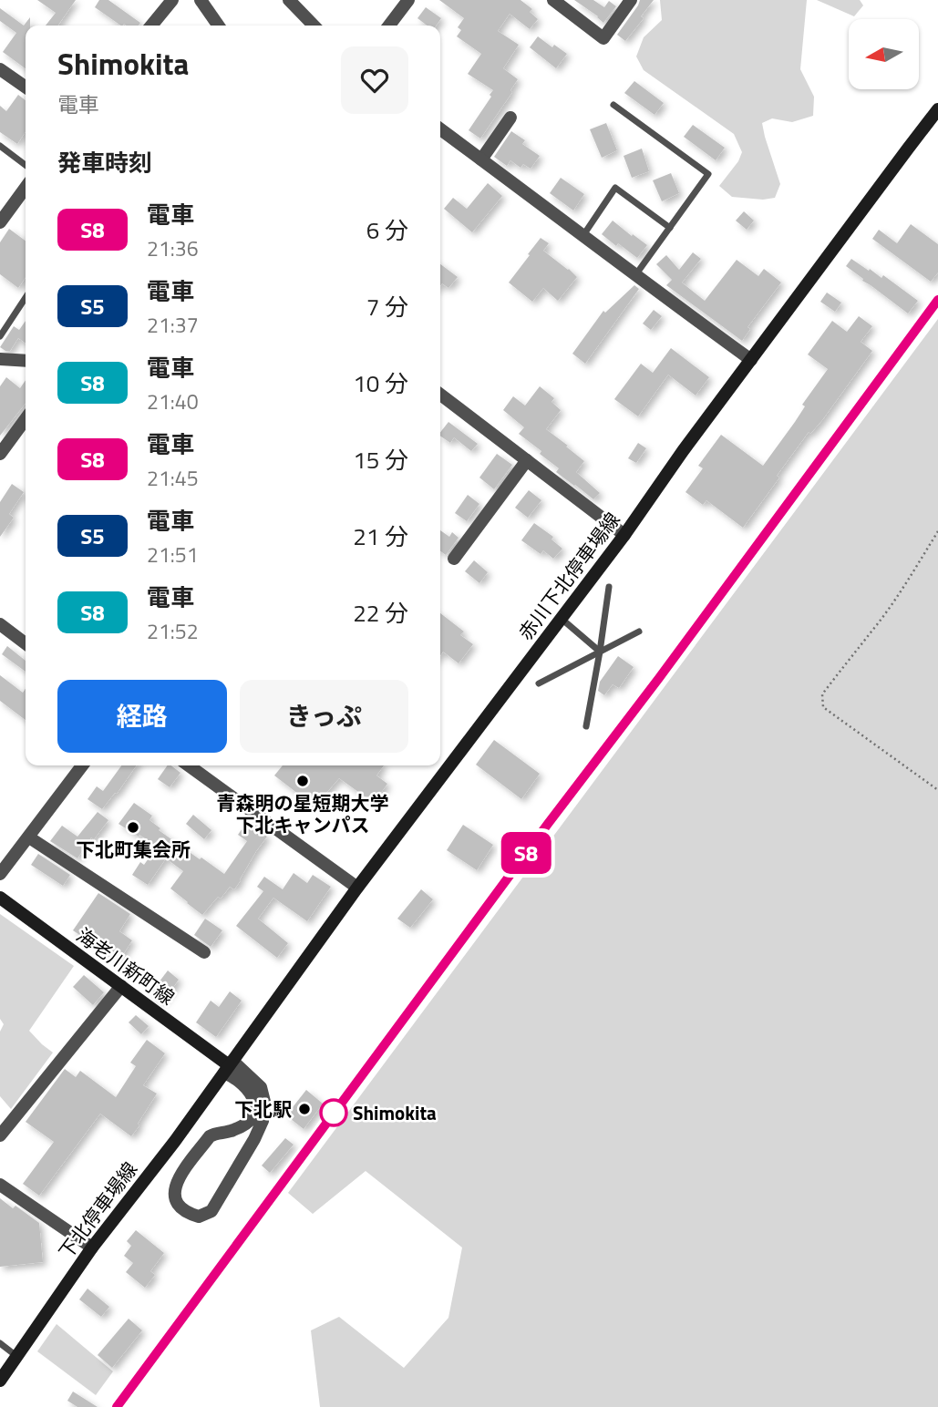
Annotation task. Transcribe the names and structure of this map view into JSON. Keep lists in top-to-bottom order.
{
  "streets": {
    "main road": ["赤川下北停車場線", "海老川新町線", "下北停車場線"]
  },
  "crossings": [
    ["赤川下北停車場線", "海老川新町線"],
    ["赤川下北停車場線", "下北停車場線"],
    ["海老川新町線", "下北停車場線"]
  ],
  "places": [
    "青森明の星短期大学 下北キャンパス",
    "下北町集会所",
    "下北駅",
    "Shimokita"
  ],
  "north": "left",
  "page": {
    "on_map": "S8",
    "heading": [
      ["Shimokita", "電車"],
      "発車時刻"
    ],
    "list": [
      {
        "mark": "S8",
        "name": "電車",
        "note": "21:36",
        "value": "6 分"
      },
      {
        "mark": "S5",
        "name": "電車",
        "note": "21:37",
        "value": "7 分"
      },
      {
        "mark": "S8",
        "name": "電車",
        "note": "21:40",
        "value": "10 分"
      },
      {
        "mark": "S8",
        "name": "電車",
        "note": "21:45",
        "value": "15 分"
      },
      {
        "mark": "S5",
        "name": "電車",
        "note": "21:51",
        "value": "21 分"
      },
      {
        "mark": "S8",
        "name": "電車",
        "note": "21:52",
        "value": "22 分"
      }
    ],
    "buttons": ["経路", "きっぷ"]
  }
}
